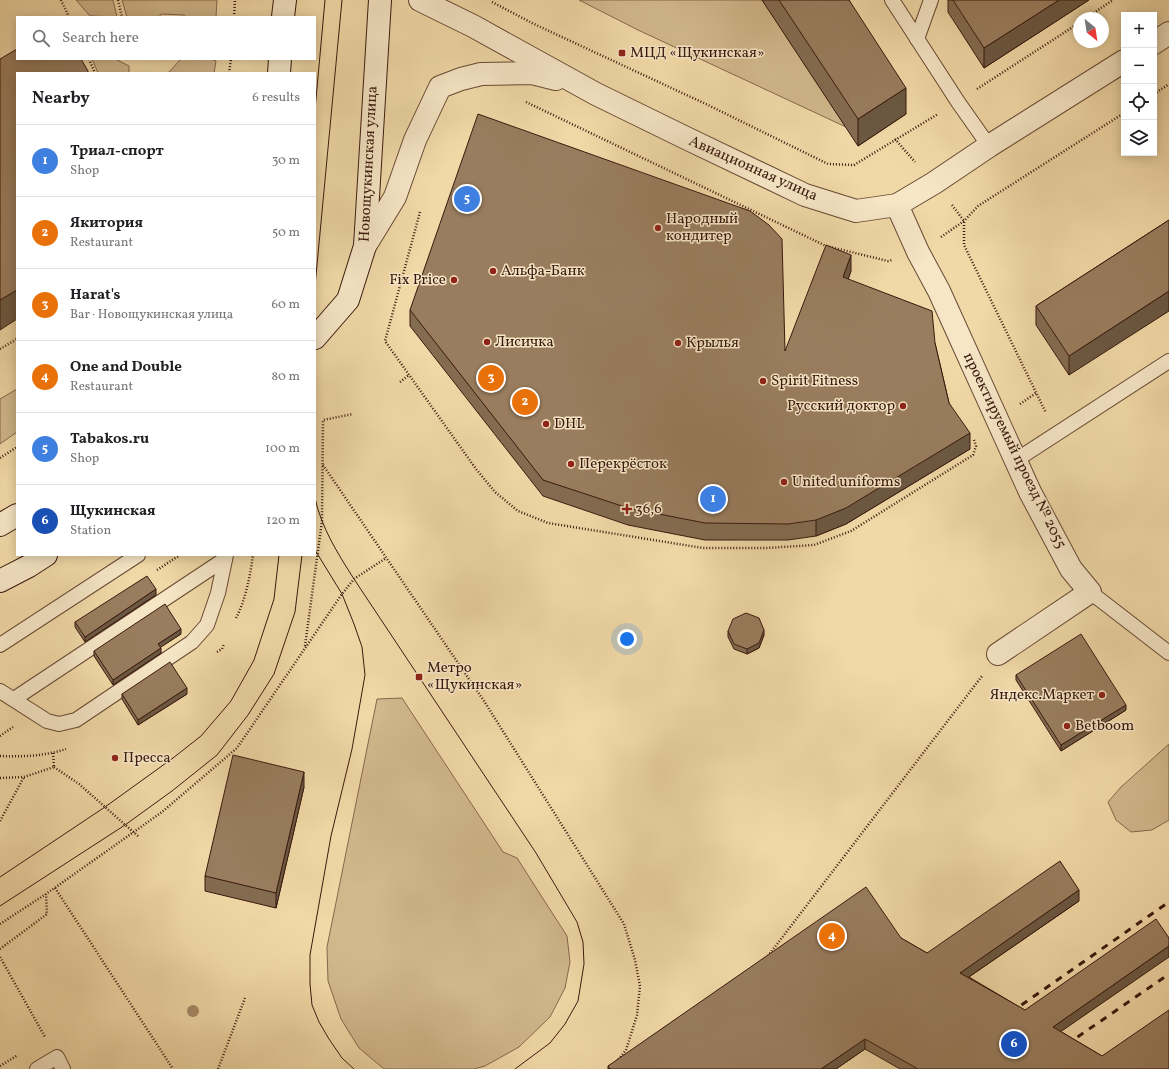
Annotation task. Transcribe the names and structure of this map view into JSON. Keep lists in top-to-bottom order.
{
  "streets": {
    "street": ["Новощукинская улица", "Авиационная улица", "проектируемый проезд № 2055"]
  },
  "crossings": [
    ["Авиационная улица", "проектируемый проезд № 2055"]
  ],
  "places": {
    "transit": ["МЦД «Щукинская»", "Метро «Щукинская»"],
    "other": [
      "Народный кондитер",
      "Альфа-Банк",
      "Fix Price",
      "Лисичка",
      "Крылья",
      "Spirit Fitness",
      "Русский доктор",
      "DHL",
      "Перекрёсток",
      "United uniforms",
      "Яндекс.Маркет",
      "Betboom",
      "Пресса"
    ],
    "health": ["36,6"]
  },
  "north": "bottom right",
  "page": {
    "map_buttons": ["+", "−"],
    "search": "Search here",
    "heading": ["Nearby", "6 results"],
    "list": [
      {
        "mark": "1",
        "name": "Триал-спорт",
        "note": "Shop",
        "value": "30 m"
      },
      {
        "mark": "2",
        "name": "Якитория",
        "note": "Restaurant",
        "value": "50 m"
      },
      {
        "mark": "3",
        "name": "Harat's",
        "note": "Bar · Новощукинская улица",
        "value": "60 m"
      },
      {
        "mark": "4",
        "name": "One and Double",
        "note": "Restaurant",
        "value": "80 m"
      },
      {
        "mark": "5",
        "name": "Tabakos.ru",
        "note": "Shop",
        "value": "100 m"
      },
      {
        "mark": "6",
        "name": "Щукинская",
        "note": "Station",
        "value": "120 m"
      }
    ],
    "pins": [
      "5",
      "3",
      "2",
      "1",
      "4",
      "6"
    ]
  }
}
